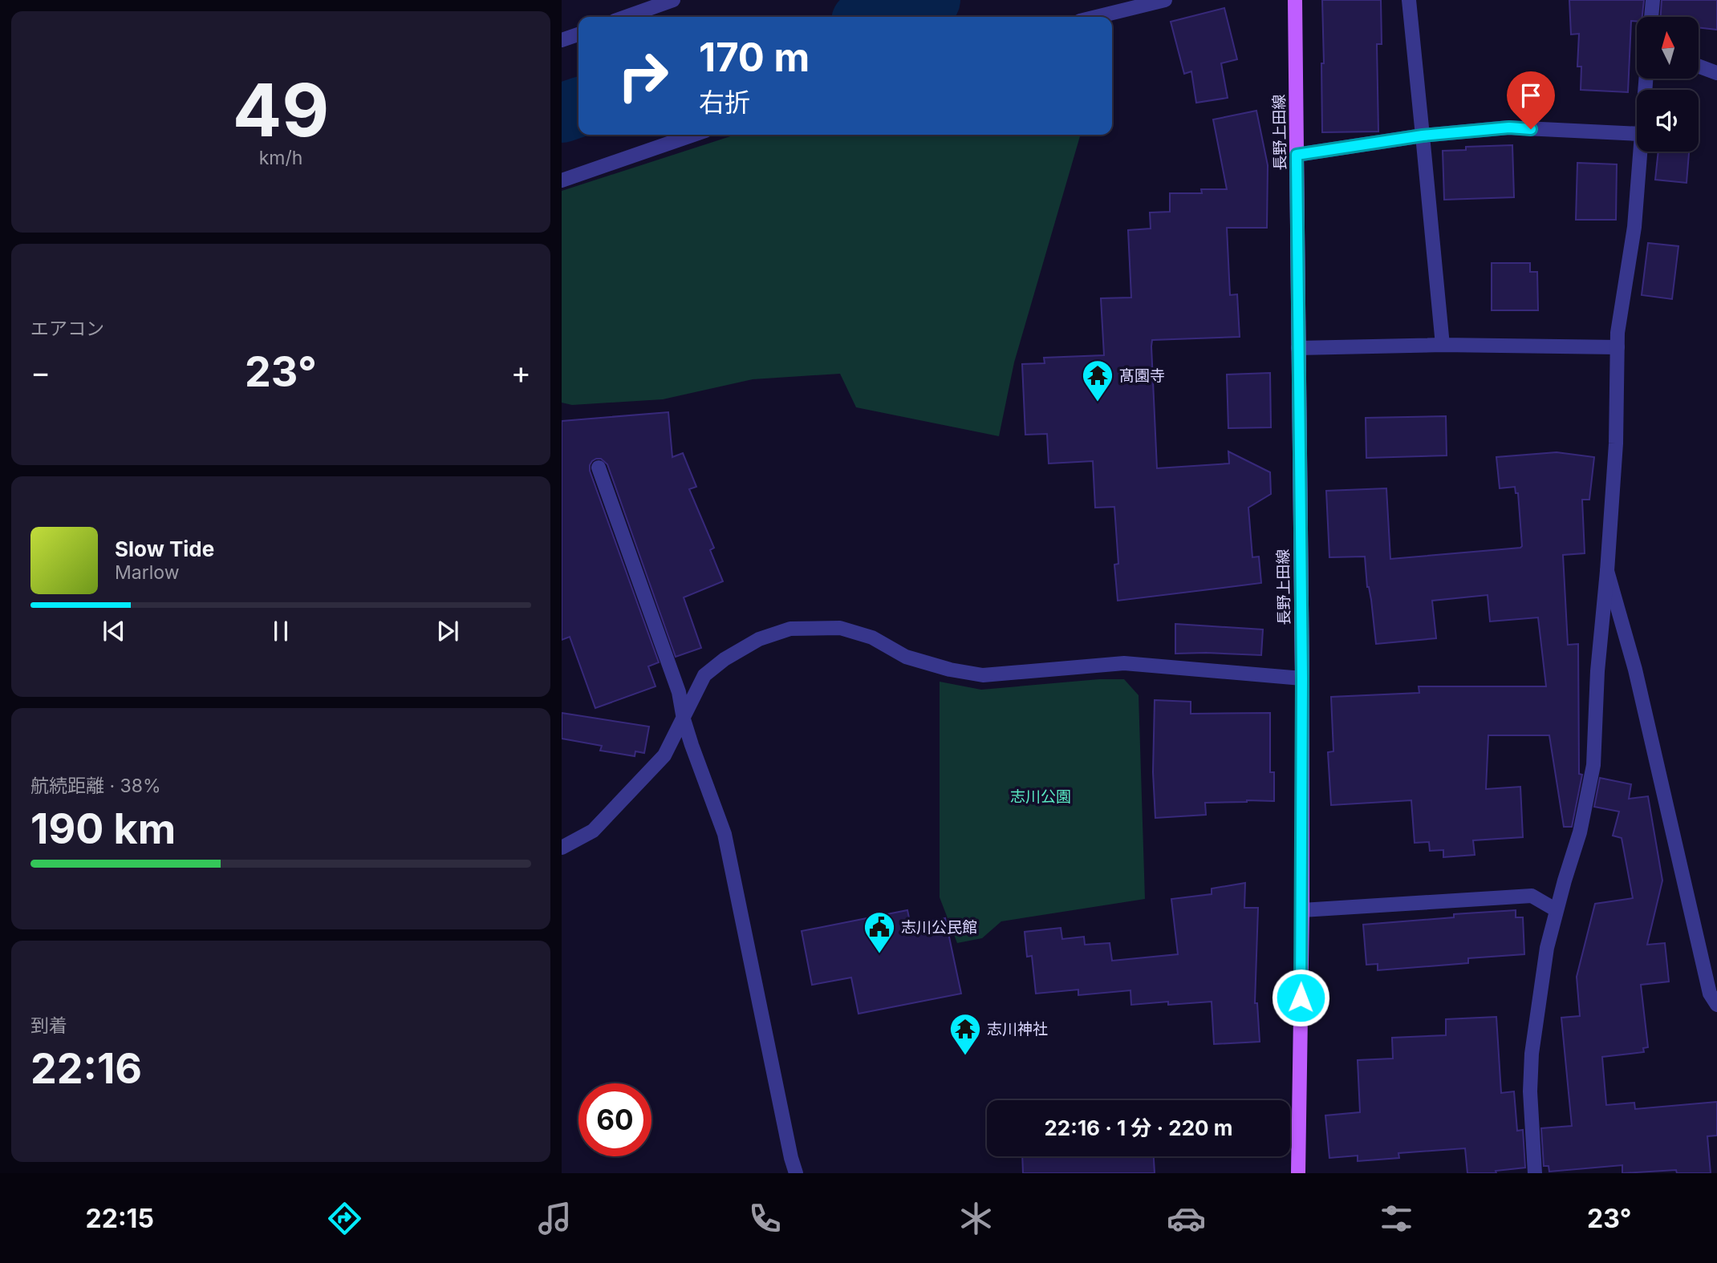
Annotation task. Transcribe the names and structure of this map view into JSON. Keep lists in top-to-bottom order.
{
  "streets": {
    "main road": ["長野上田線"]
  },
  "parks": ["志川公園"],
  "places": {
    "temple": ["髙園寺", "志川神社"],
    "public building": ["志川公民館"]
  },
  "north": "top",
  "page": {
    "tile": [
      ["49", "km/h"],
      "エアコン",
      ["航続距離 · 38%", "190 km"],
      ["到着", "22:16"]
    ],
    "turn": ["170 m", "右折"],
    "heat": ["−", "23°", "+"],
    "song": ["Slow Tide", "Marlow"],
    "limit": "60",
    "trip": "22:16 · 1 分 · 220 m",
    "tabs": ["22:15", "23°"]
  }
}
